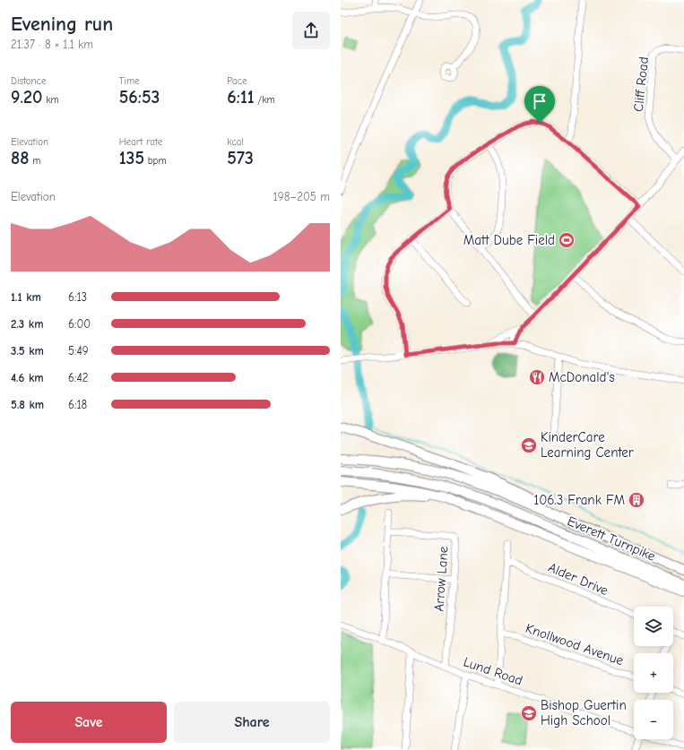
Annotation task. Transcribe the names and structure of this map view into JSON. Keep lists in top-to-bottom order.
{
  "streets": {
    "highway": ["Everett Turnpike"],
    "street": [
      "Cliff Road",
      "Arrow Lane",
      "Alder Drive",
      "Knollwood Avenue",
      "Lund Road"
    ]
  },
  "crossings": [
    ["Arrow Lane", "Lund Road"]
  ],
  "places": {
    "sports": ["Matt Dube Field"],
    "restaurant": ["McDonald's"],
    "school or university": ["KinderCare Learning Center", "Bishop Guertin High School"],
    "building": ["106.3 Frank FM"]
  },
  "page": {
    "heading": ["Evening run", "21:37 · 8 × 1.1 km"],
    "stats": [
      ["Distance", "9.20 km"],
      ["Time", "56:53"],
      ["Pace", "6:11 /km"],
      ["Elevation", "88 m"],
      ["Heart rate", "135 bpm"],
      ["kcal", "573"]
    ],
    "chart": ["Elevation", "198–205 m"],
    "list": [
      {
        "name": "1.1 km",
        "note": "6:13"
      },
      {
        "name": "2.3 km",
        "note": "6:00"
      },
      {
        "name": "3.5 km",
        "note": "5:49"
      },
      {
        "name": "4.6 km",
        "note": "6:42"
      },
      {
        "name": "5.8 km",
        "note": "6:18"
      }
    ],
    "map_buttons": ["+", "−"],
    "buttons": ["Save", "Share"]
  }
}
